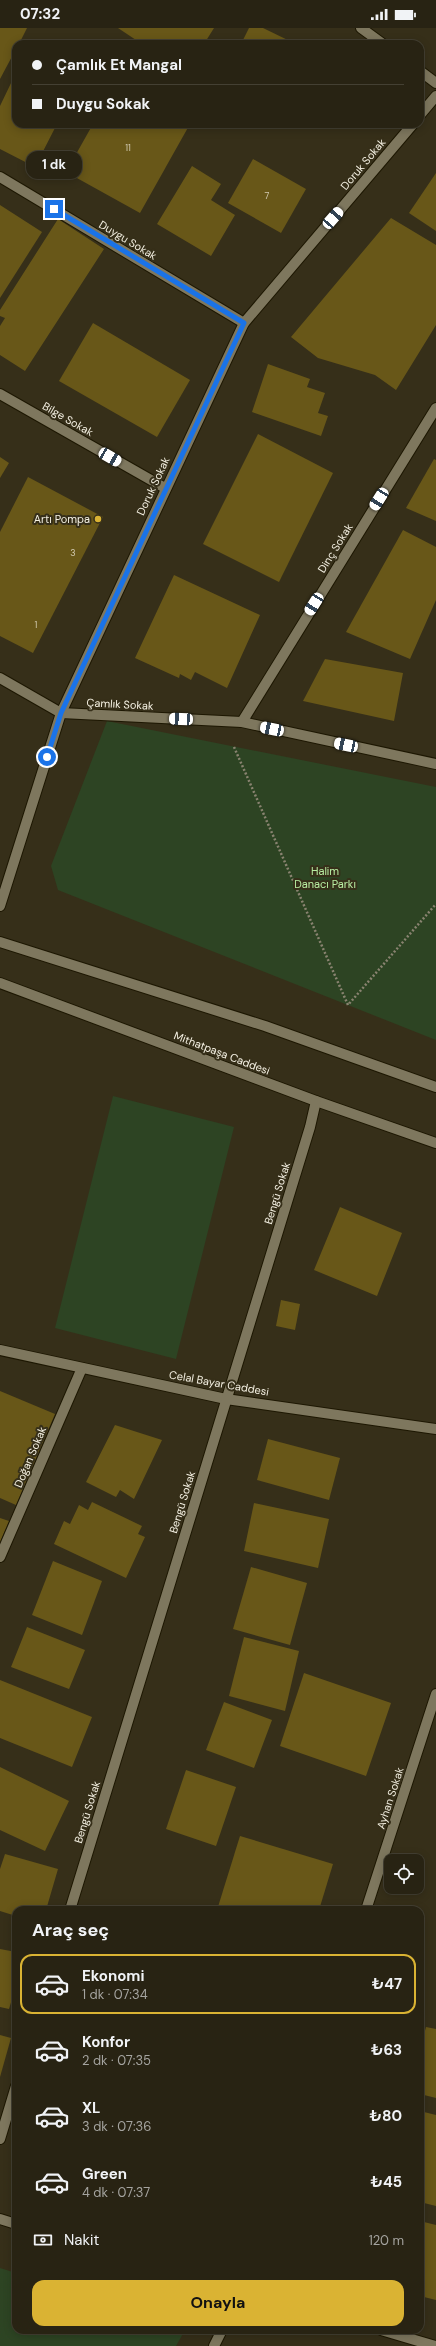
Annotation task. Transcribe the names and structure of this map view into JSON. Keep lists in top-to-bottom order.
{
  "streets": {
    "street": [
      "Doruk Sokak",
      "Duygu Sokak",
      "Bilge Sokak",
      "Dinç Sokak",
      "Çamlık Sokak",
      "Mithatpaşa Caddesi",
      "Bengü Sokak",
      "Celal Bayar Caddesi",
      "Doğan Sokak",
      "Ayhan Sokak"
    ]
  },
  "crossings": [
    ["Doruk Sokak", "Duygu Sokak"],
    ["Doruk Sokak", "Bilge Sokak"],
    ["Doruk Sokak", "Çamlık Sokak"],
    ["Dinç Sokak", "Çamlık Sokak"],
    ["Mithatpaşa Caddesi", "Bengü Sokak"],
    ["Bengü Sokak", "Celal Bayar Caddesi"],
    ["Celal Bayar Caddesi", "Doğan Sokak"]
  ],
  "parks": ["Halim Danacı Parkı"],
  "places": ["Artı Pompa"],
  "house_numbers": [
    "11",
    "7",
    "3",
    "1"
  ],
  "page": {
    "status": "07:32",
    "banner": ["Çamlık Et Mangal", "Duygu Sokak"],
    "bubble": "1 dk",
    "heading": "Araç seç",
    "list": [
      {
        "name": "Ekonomi",
        "note": "1 dk · 07:34",
        "value": "₺47"
      },
      {
        "name": "Konfor",
        "note": "2 dk · 07:35",
        "value": "₺63"
      },
      {
        "name": "XL",
        "note": "3 dk · 07:36",
        "value": "₺80"
      },
      {
        "name": "Green",
        "note": "4 dk · 07:37",
        "value": "₺45"
      }
    ],
    "pay": ["Nakit", "120 m"],
    "buttons": "Onayla"
  }
}
